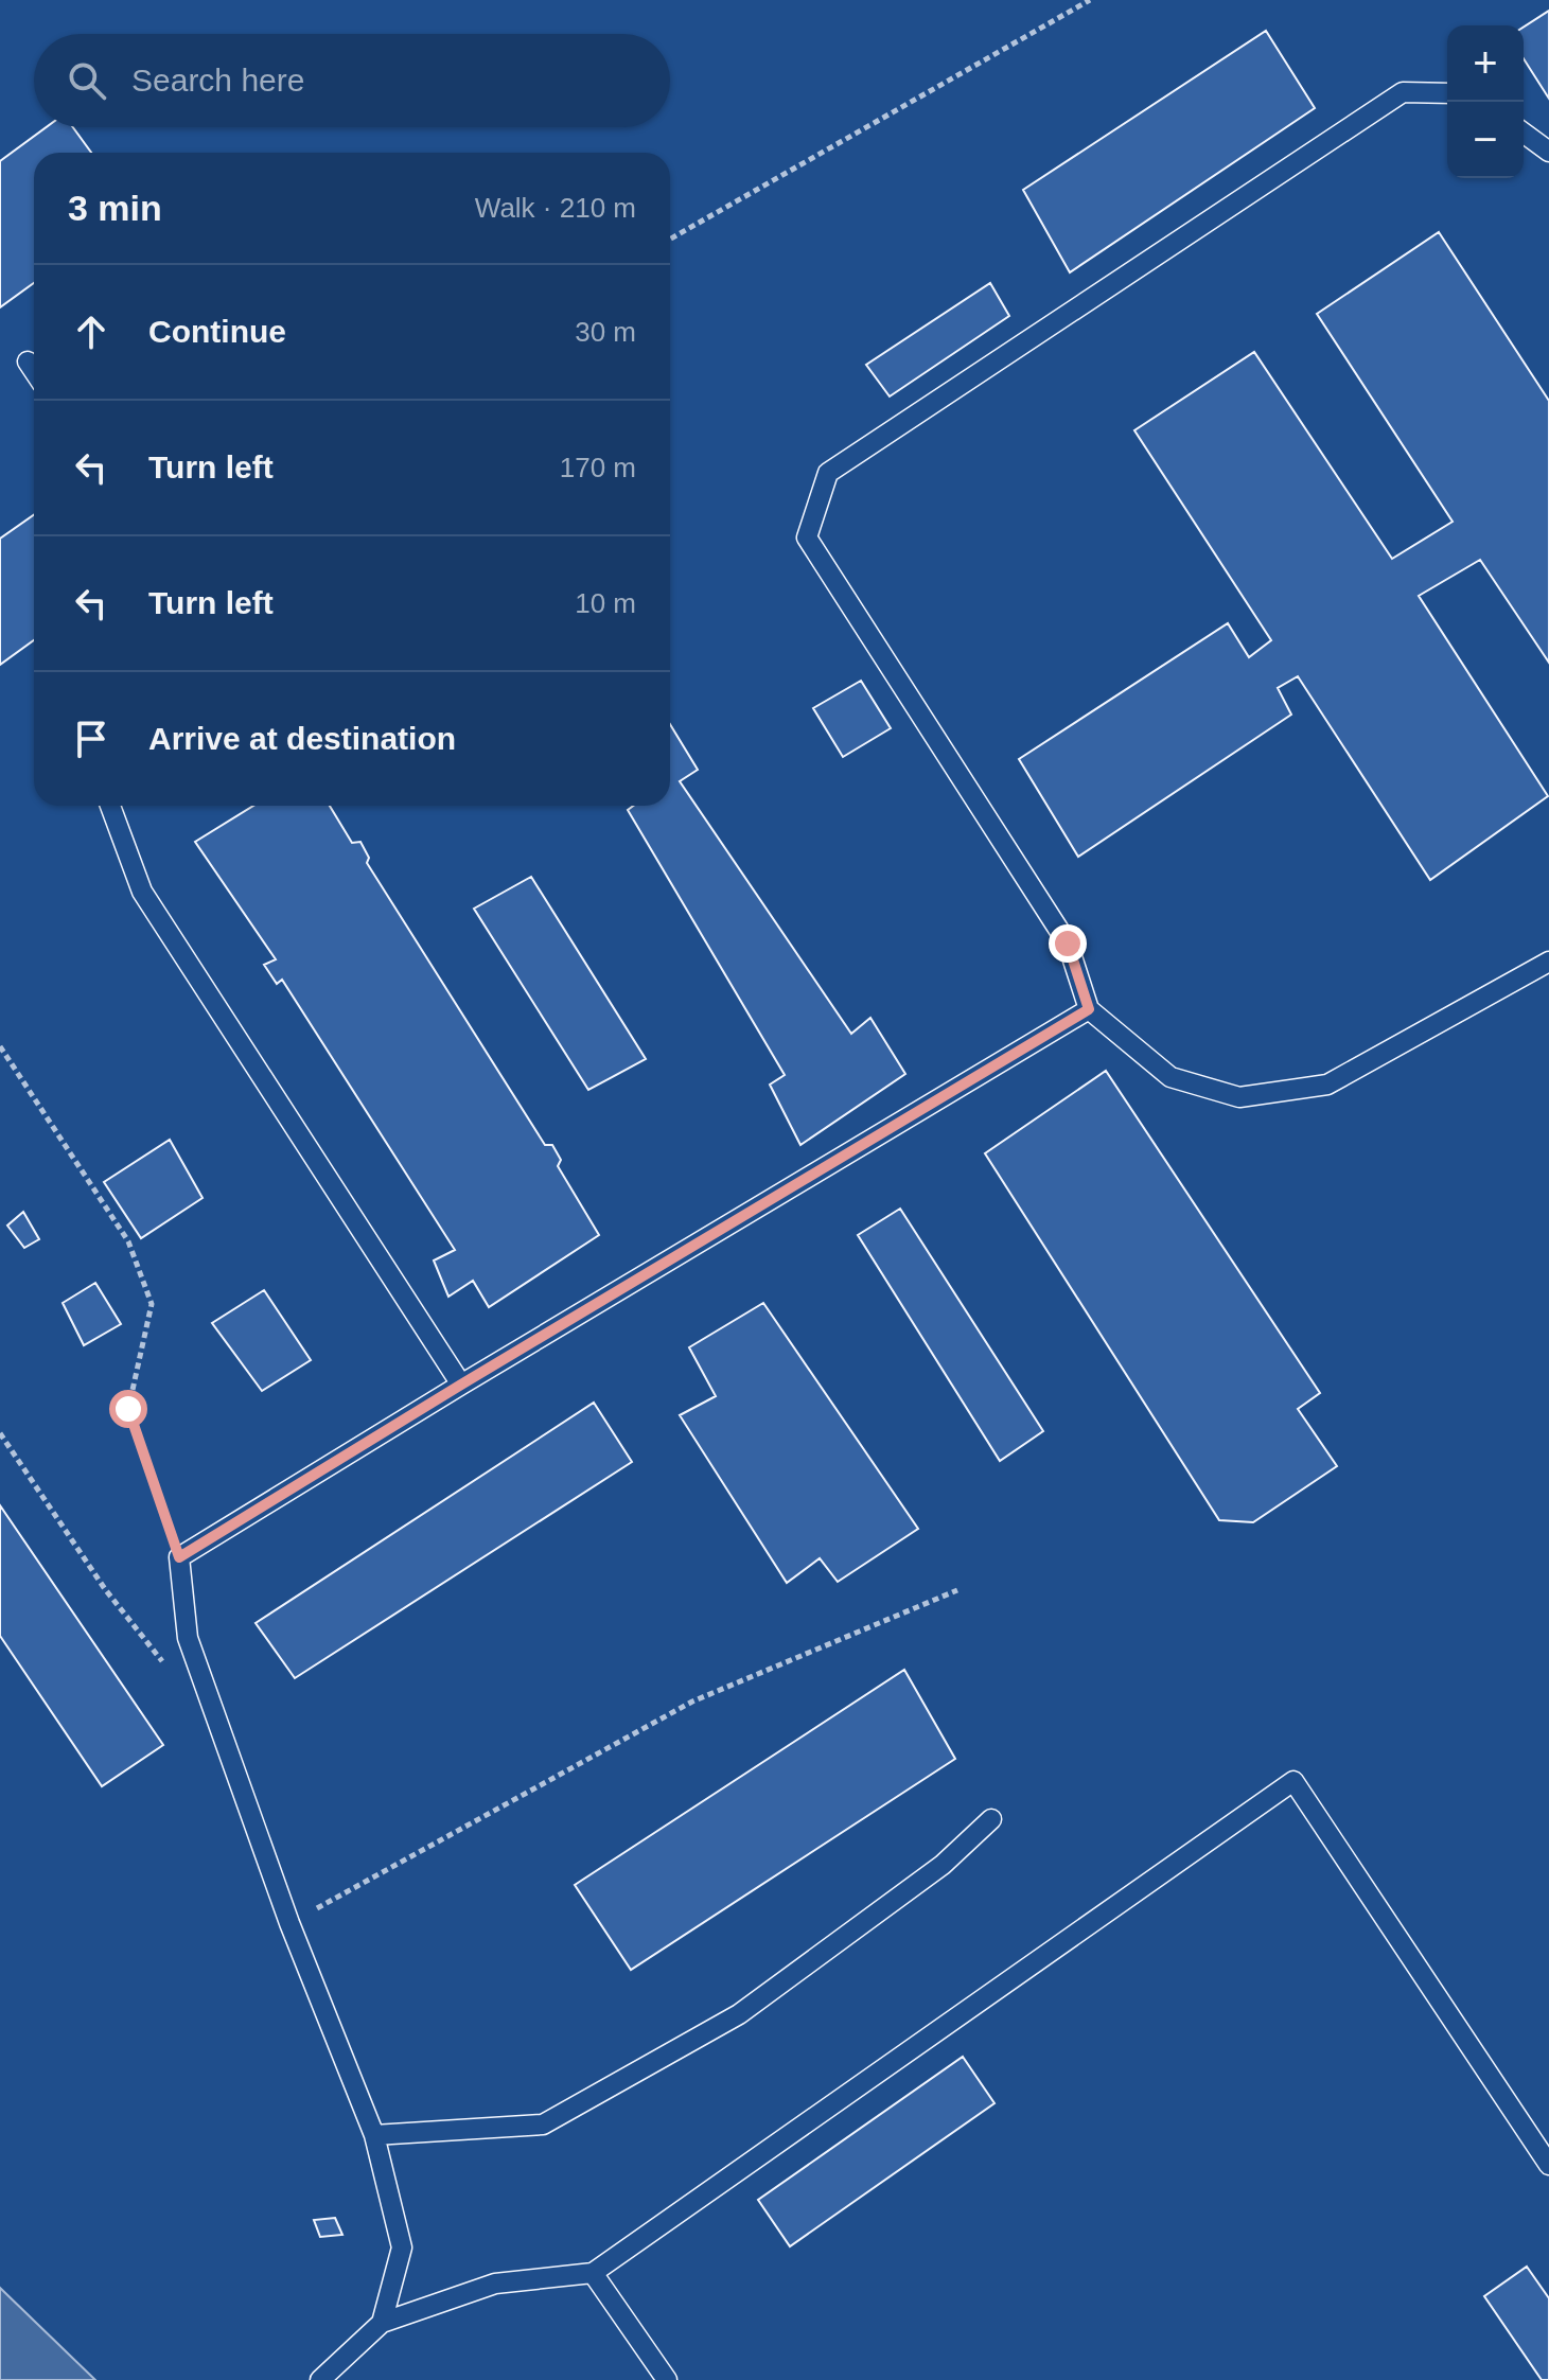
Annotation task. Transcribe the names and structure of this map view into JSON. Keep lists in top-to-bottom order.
{
  "page": {
    "map_buttons": ["+", "−"],
    "search": "Search here",
    "heading": ["3 min", "Walk · 210 m"],
    "list": [
      ["Continue", "30 m"],
      ["Turn left", "170 m"],
      ["Turn left", "10 m"],
      "Arrive at destination"
    ]
  }
}
